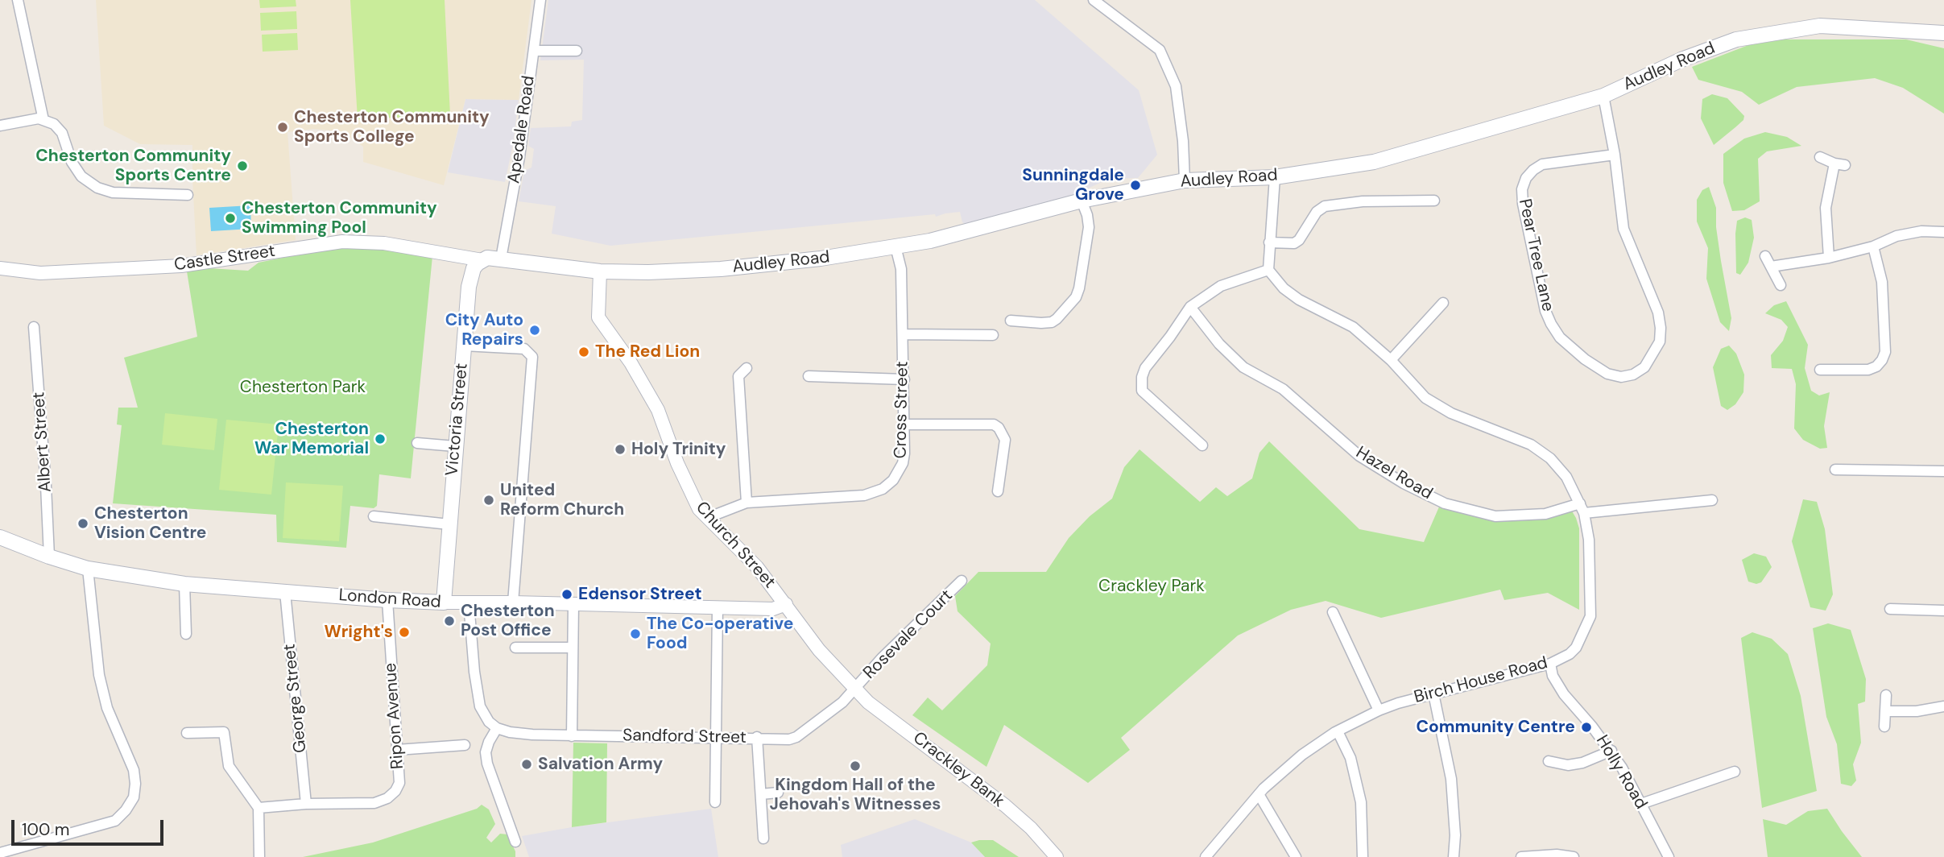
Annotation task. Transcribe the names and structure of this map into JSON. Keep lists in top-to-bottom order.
{
  "streets": {
    "main road": ["Audley Road", "Victoria Street", "London Road"],
    "street": [
      "Apedale Road",
      "Pear Tree Lane",
      "Castle Street",
      "Cross Street",
      "Albert Street",
      "Hazel Road",
      "Church Street",
      "Rosevale Court",
      "Birch House Road",
      "George Street",
      "Ripon Avenue",
      "Sandford Street",
      "Crackley Bank",
      "Holly Road"
    ]
  },
  "crossings": [
    ["Audley Road", "Apedale Road"],
    ["Audley Road", "Pear Tree Lane"],
    ["Audley Road", "Cross Street"],
    ["Audley Road", "Church Street"],
    ["Castle Street", "Victoria Street"],
    ["Cross Street", "Church Street"],
    ["Victoria Street", "London Road"],
    ["Albert Street", "London Road"],
    ["Hazel Road", "Birch House Road"],
    ["Church Street", "London Road"],
    ["Church Street", "Rosevale Court"],
    ["Church Street", "Sandford Street"],
    ["Church Street", "Crackley Bank"],
    ["London Road", "George Street"],
    ["London Road", "Ripon Avenue"],
    ["Rosevale Court", "Sandford Street"],
    ["Rosevale Court", "Crackley Bank"],
    ["Birch House Road", "Holly Road"],
    ["George Street", "Ripon Avenue"],
    ["Sandford Street", "Crackley Bank"]
  ],
  "parks": ["Chesterton Park", "Crackley Park"],
  "places": [
    "Chesterton Community Sports College",
    "Chesterton Community Sports Centre",
    "Sunningdale Grove",
    "Chesterton Community Swimming Pool",
    "City Auto Repairs",
    "The Red Lion",
    "Chesterton War Memorial",
    "Holy Trinity",
    "United Reform Church",
    "Chesterton Vision Centre",
    "Edensor Street",
    "Chesterton Post Office",
    "Wright's",
    "The Co-operative Food",
    "Community Centre",
    "Salvation Army",
    "Kingdom Hall of the Jehovah's Witnesses"
  ],
  "scale_bar": "100 m"
}
